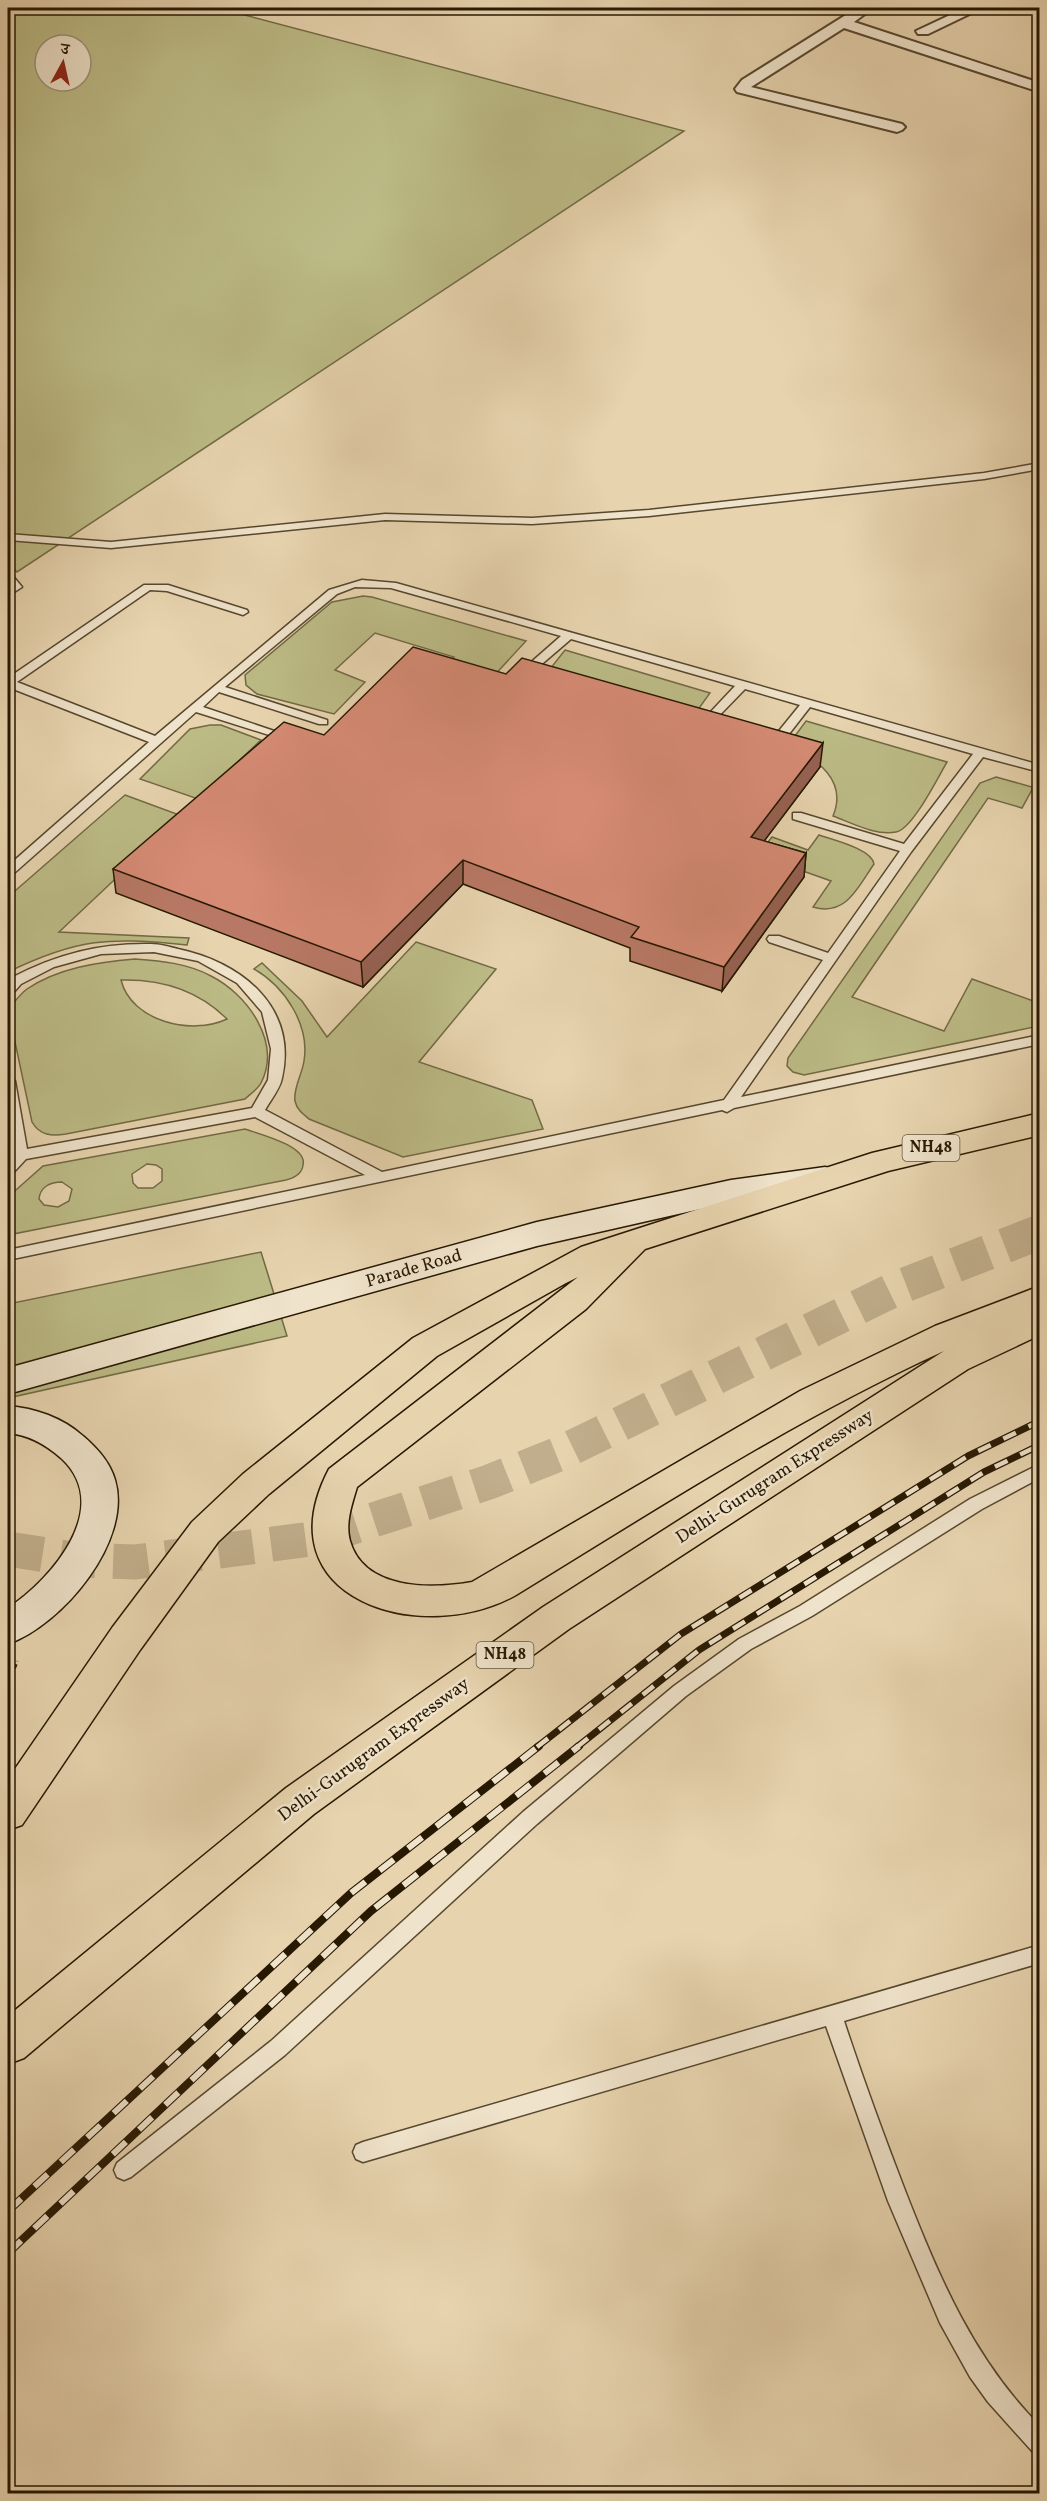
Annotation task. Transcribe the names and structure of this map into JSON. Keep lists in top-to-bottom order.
{
  "streets": {
    "highway": ["NH48", "Delhi-Gurugram Expressway"],
    "street": ["Parade Road"]
  },
  "crossings": [
    ["NH48", "Parade Road"]
  ],
  "north": "top"
}
